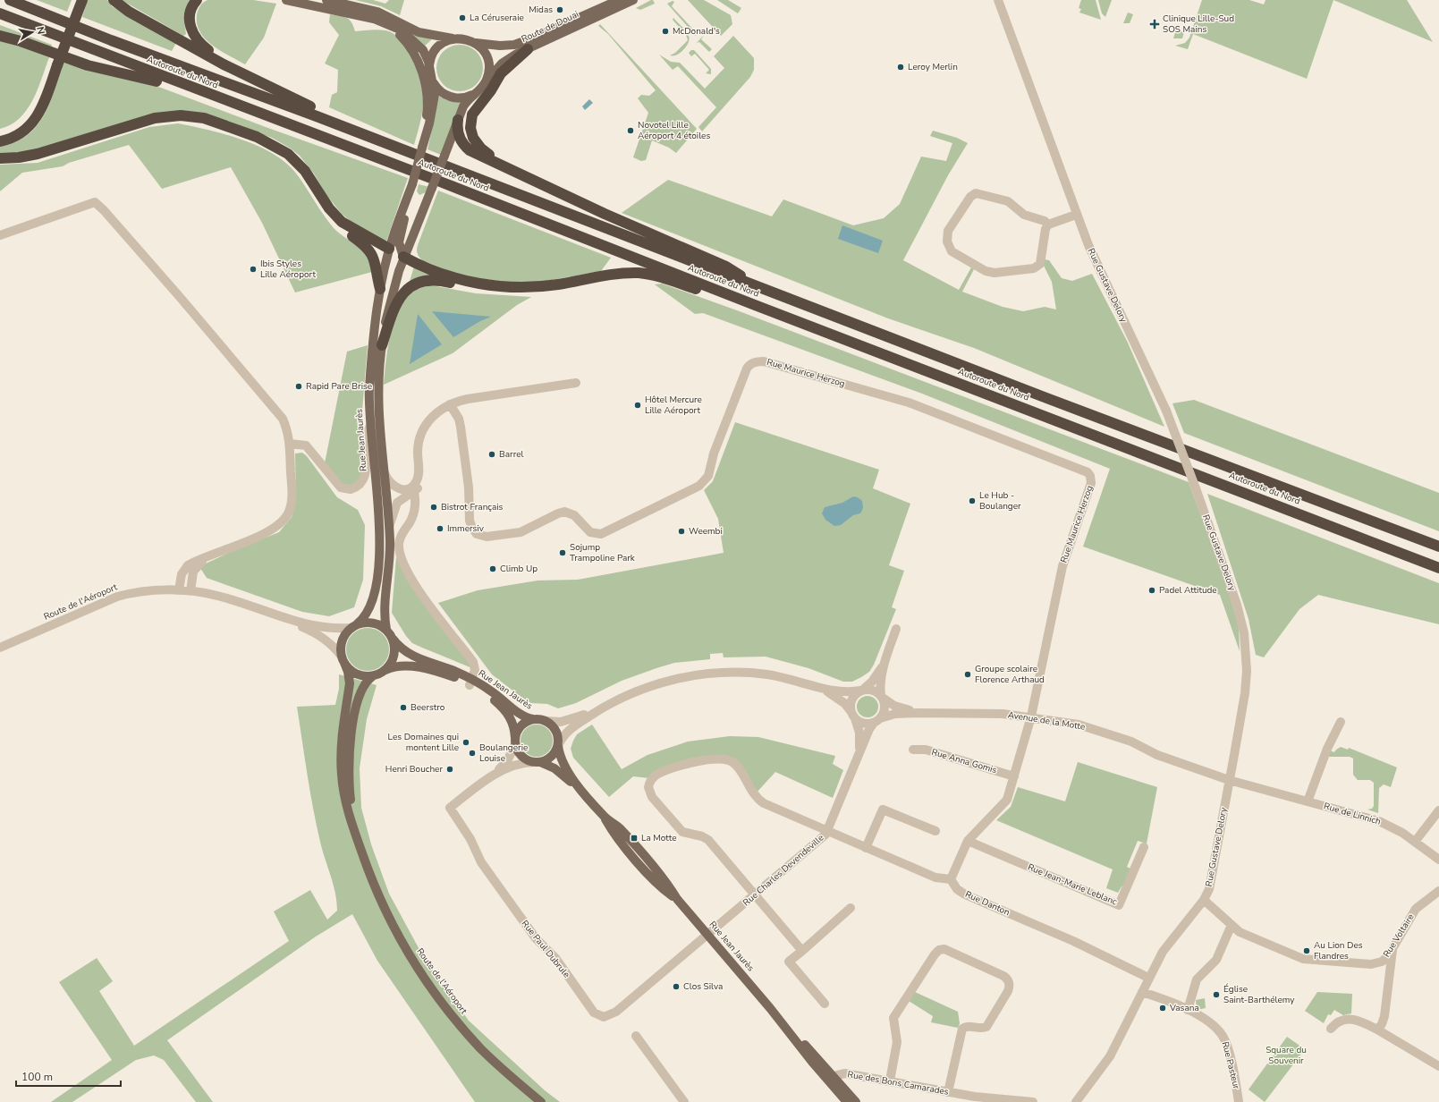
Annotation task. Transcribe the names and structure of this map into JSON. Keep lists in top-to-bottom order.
{
  "streets": {
    "highway": ["Autoroute du Nord"],
    "main road": ["Route de Douai", "Rue Jean Jaurès", "Route de l'Aéroport"],
    "street": [
      "Rue Gustave Delory",
      "Rue Maurice Herzog",
      "Avenue de la Motte",
      "Rue Anna Gomis",
      "Rue de Linnich",
      "Rue Charles Devendeville",
      "Rue Jean-Marie Leblanc",
      "Rue Danton",
      "Rue Voltaire",
      "Rue Paul Dubrule",
      "Rue Pasteur",
      "Rue des Bons Camarades"
    ]
  },
  "crossings": [
    ["Route de Douai", "Rue Jean Jaurès"],
    ["Rue Gustave Delory", "Avenue de la Motte"],
    ["Rue Gustave Delory", "Rue de Linnich"],
    ["Rue Gustave Delory", "Rue Danton"],
    ["Rue Gustave Delory", "Rue Voltaire"],
    ["Rue Gustave Delory", "Rue Pasteur"],
    ["Rue Maurice Herzog", "Avenue de la Motte"],
    ["Rue Jean Jaurès", "Route de l'Aéroport"],
    ["Rue Jean Jaurès", "Rue Charles Devendeville"],
    ["Rue Jean Jaurès", "Rue Paul Dubrule"],
    ["Rue Jean Jaurès", "Rue des Bons Camarades"],
    ["Avenue de la Motte", "Rue de Linnich"],
    ["Avenue de la Motte", "Rue Charles Devendeville"],
    ["Rue Charles Devendeville", "Rue Paul Dubrule"]
  ],
  "parks": ["Square du Souvenir"],
  "places": {
    "other": [
      "Midas",
      "La Céruseraie",
      "McDonald's",
      "Leroy Merlin",
      "Novotel Lille Aéroport 4 étoiles",
      "Ibis Styles Lille Aéroport",
      "Rapid Pare Brise",
      "Hôtel Mercure Lille Aéroport",
      "Barrel",
      "Le Hub - Boulanger",
      "Bistrot Français",
      "Immersiv",
      "Weembi",
      "Sojump Trampoline Park",
      "Climb Up",
      "Padel Attitude",
      "Groupe scolaire Florence Arthaud",
      "Beerstro",
      "Les Domaines qui montent Lille",
      "Boulangerie Louise",
      "Henri Boucher",
      "Au Lion Des Flandres",
      "Clos Silva",
      "Église Saint-Barthélemy",
      "Vasana"
    ],
    "health": ["Clinique Lille-Sud SOS Mains"],
    "transit": ["La Motte"]
  },
  "scale_bar": "100 m",
  "north": "right"
}
